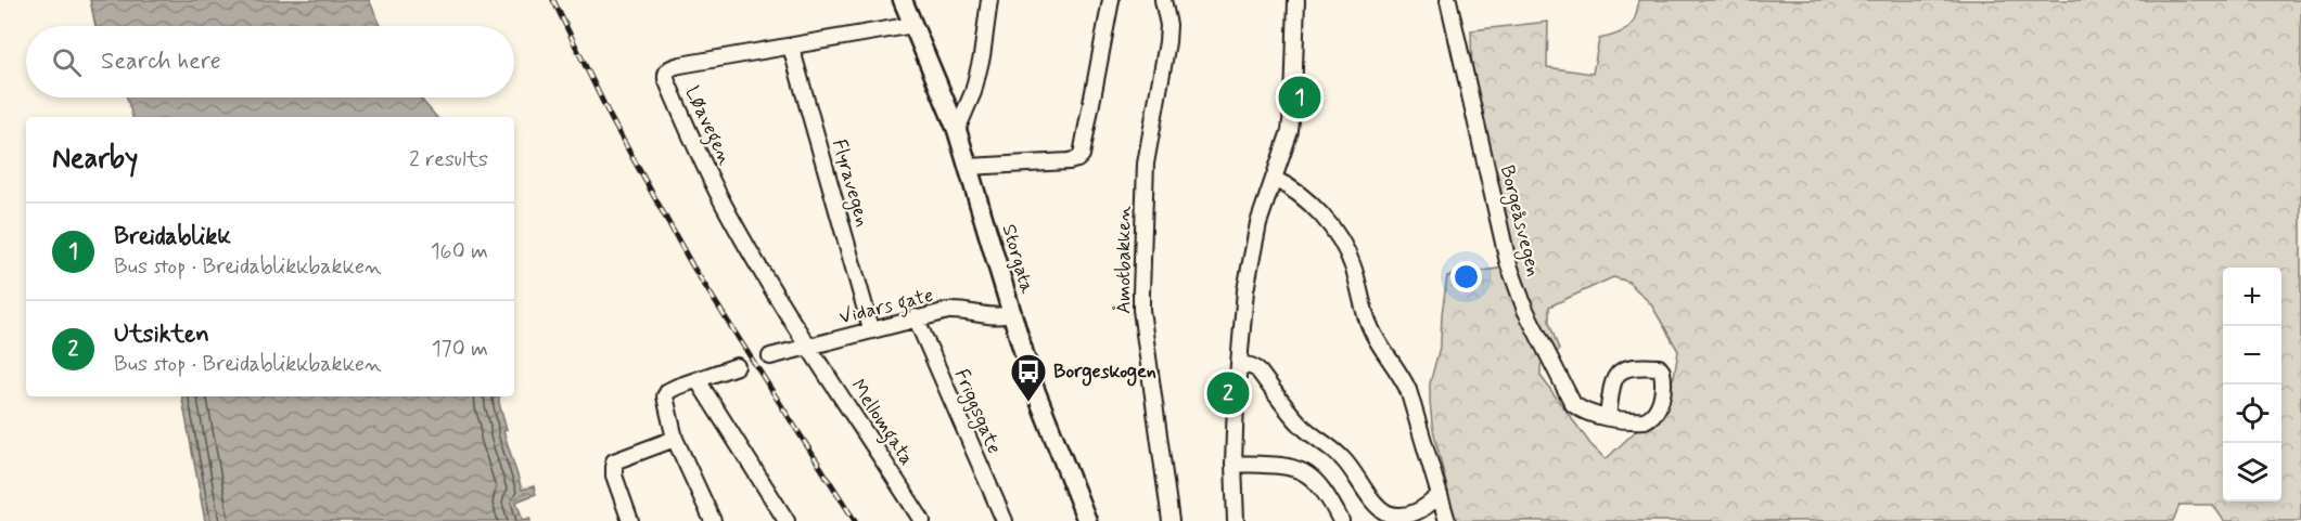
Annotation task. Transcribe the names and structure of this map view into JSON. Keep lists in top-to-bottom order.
{
  "streets": {
    "main road": ["Storgata"],
    "street": [
      "Løavegen",
      "Flyravegen",
      "Borgeåsvegen",
      "Åmotbakken",
      "Vidars gate",
      "Friggsgate",
      "Mellomgata"
    ]
  },
  "crossings": [
    ["Løavegen", "Flyravegen"],
    ["Løavegen", "Storgata"],
    ["Løavegen", "Vidars gate"],
    ["Løavegen", "Mellomgata"],
    ["Flyravegen", "Vidars gate"],
    ["Storgata", "Vidars gate"],
    ["Vidars gate", "Friggsgate"],
    ["Vidars gate", "Mellomgata"]
  ],
  "places": {
    "bus stop": ["Borgeskogen"]
  },
  "page": {
    "search": "Search here",
    "pins": ["1", "2"],
    "heading": ["Nearby", "2 results"],
    "list": [
      {
        "mark": "1",
        "name": "Breidablikk",
        "note": "Bus stop · Breidablikkbakken",
        "value": "160 m"
      },
      {
        "mark": "2",
        "name": "Utsikten",
        "note": "Bus stop · Breidablikkbakken",
        "value": "170 m"
      }
    ],
    "map_buttons": ["+", "−"]
  }
}
